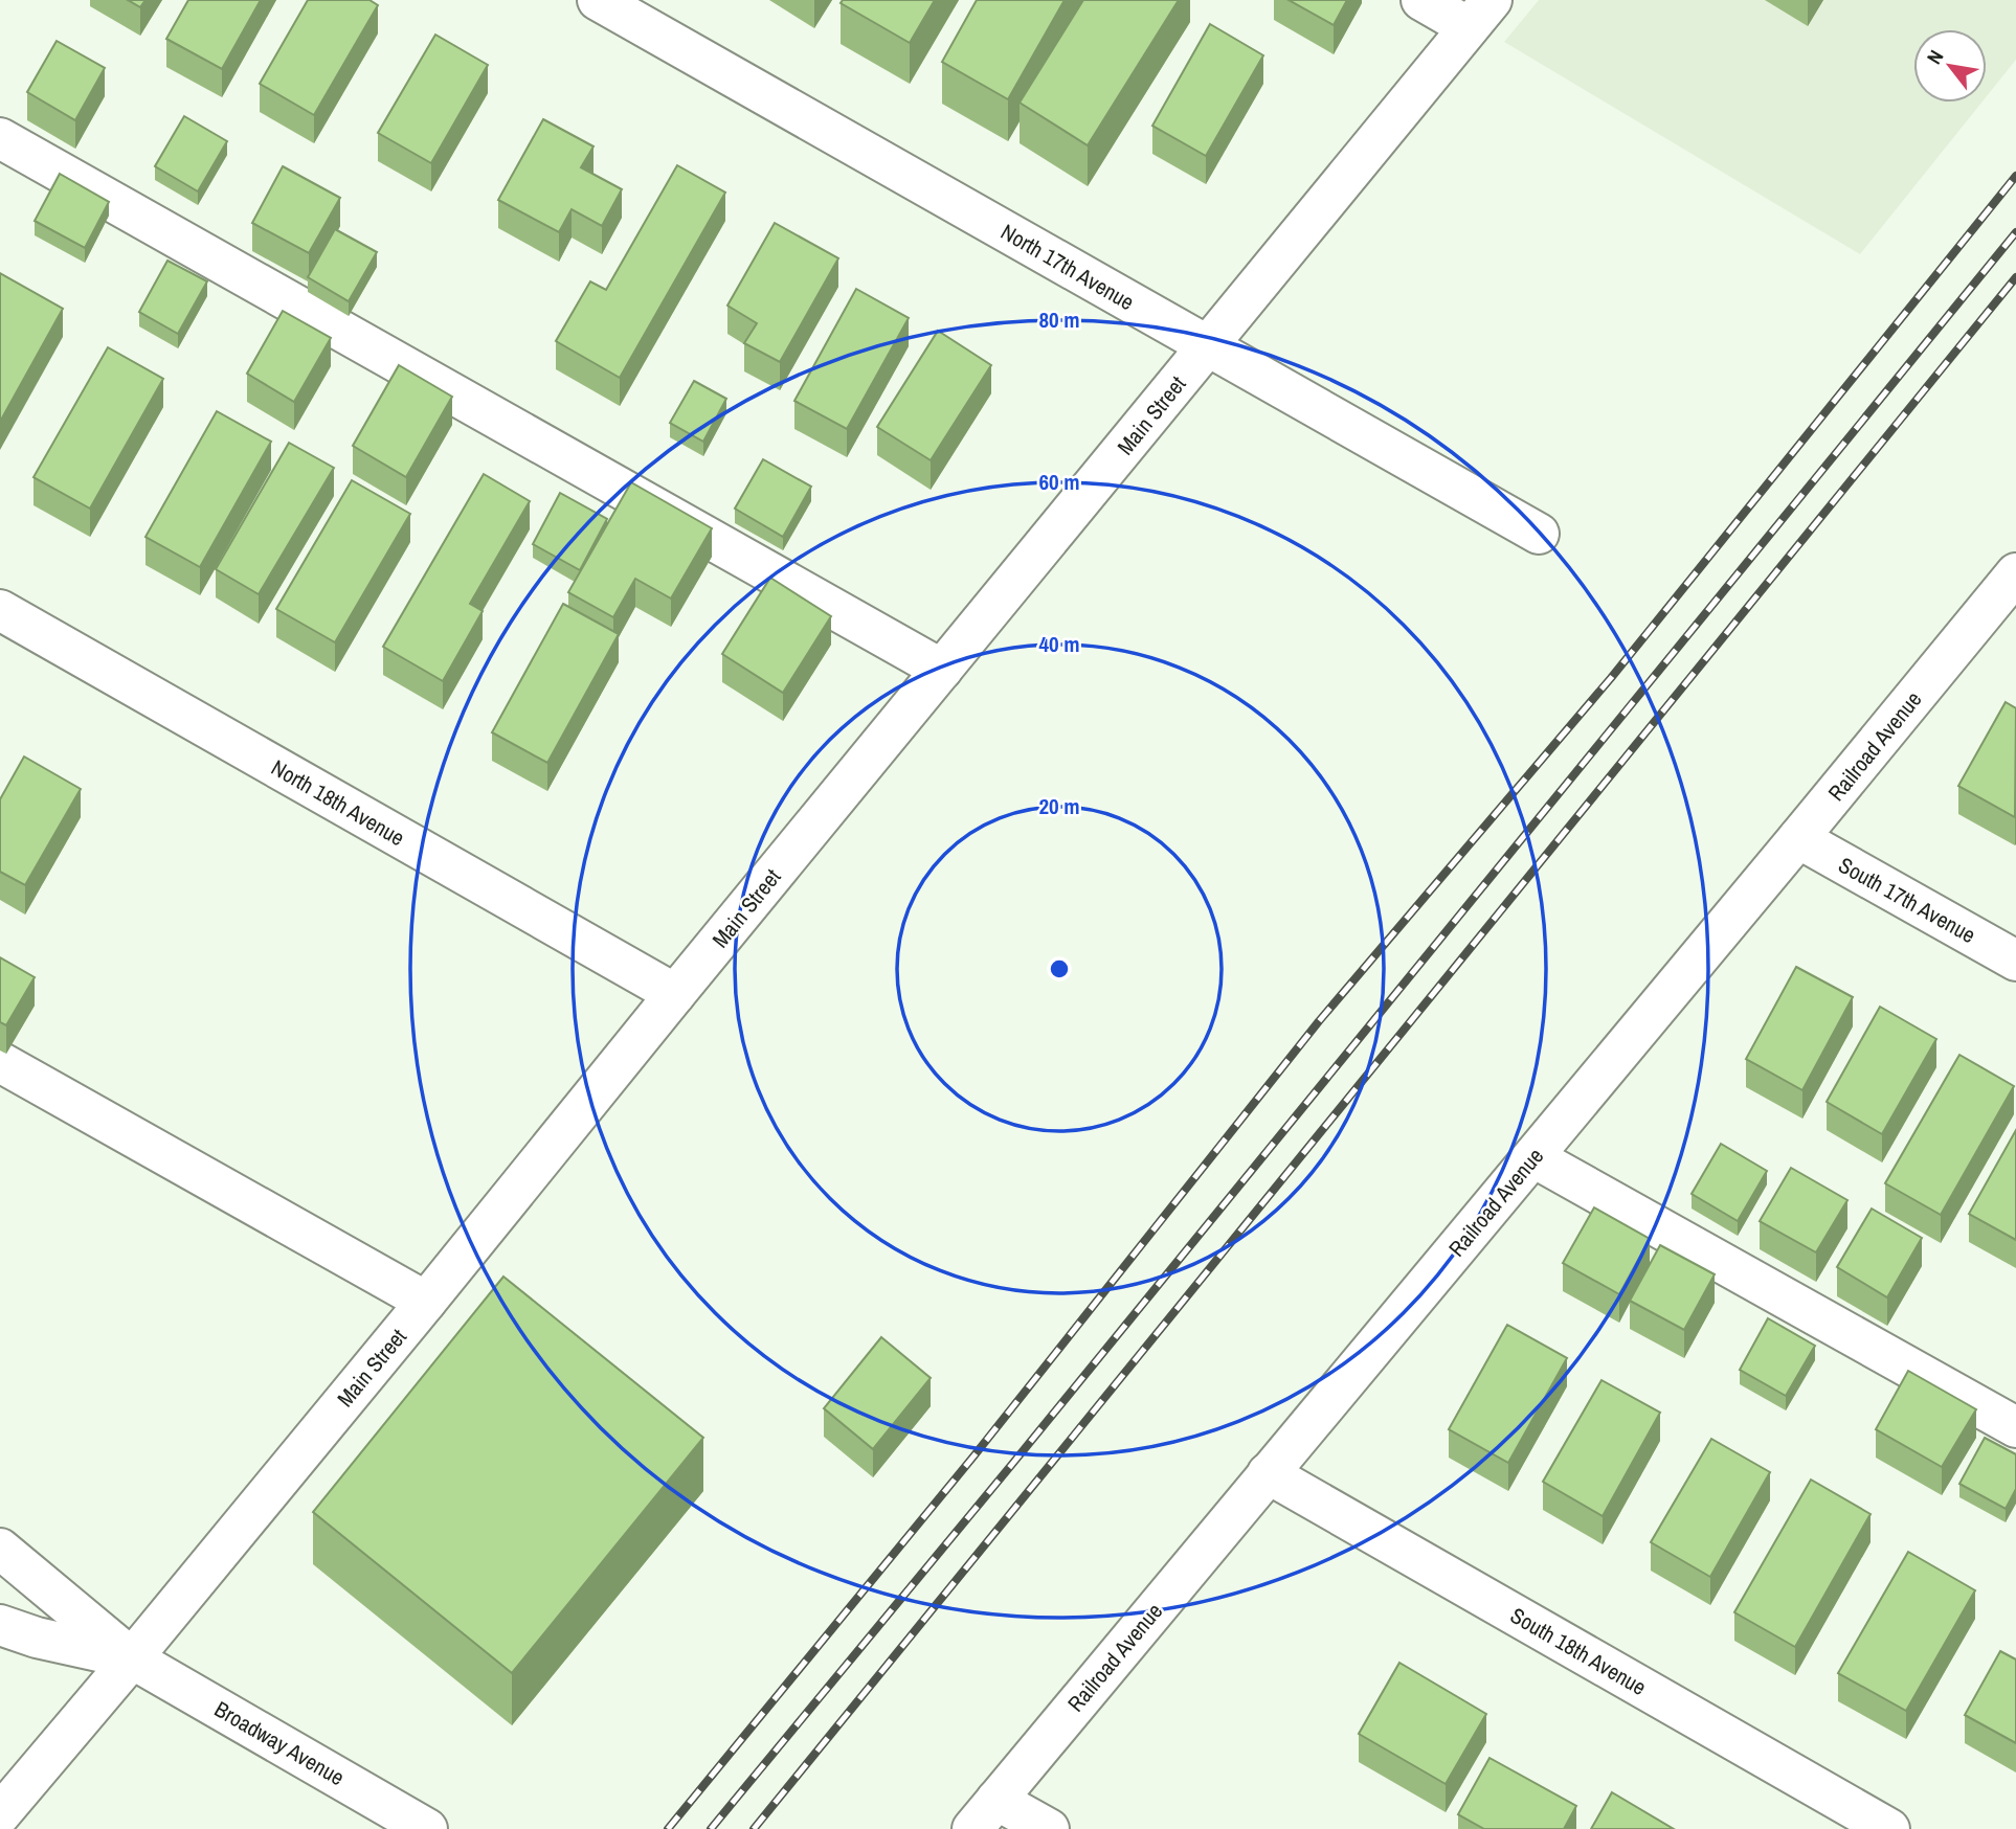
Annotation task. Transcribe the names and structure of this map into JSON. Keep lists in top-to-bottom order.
{
  "streets": {
    "street": [
      "North 17th Avenue",
      "Main Street",
      "Railroad Avenue",
      "North 18th Avenue",
      "South 17th Avenue",
      "South 18th Avenue",
      "Broadway Avenue"
    ]
  },
  "crossings": [
    ["North 17th Avenue", "Main Street"],
    ["Main Street", "North 18th Avenue"],
    ["Main Street", "Broadway Avenue"],
    ["Railroad Avenue", "South 17th Avenue"],
    ["Railroad Avenue", "South 18th Avenue"]
  ],
  "north": "top left",
  "rings": [
    "80 m",
    "60 m",
    "40 m",
    "20 m"
  ]
}
